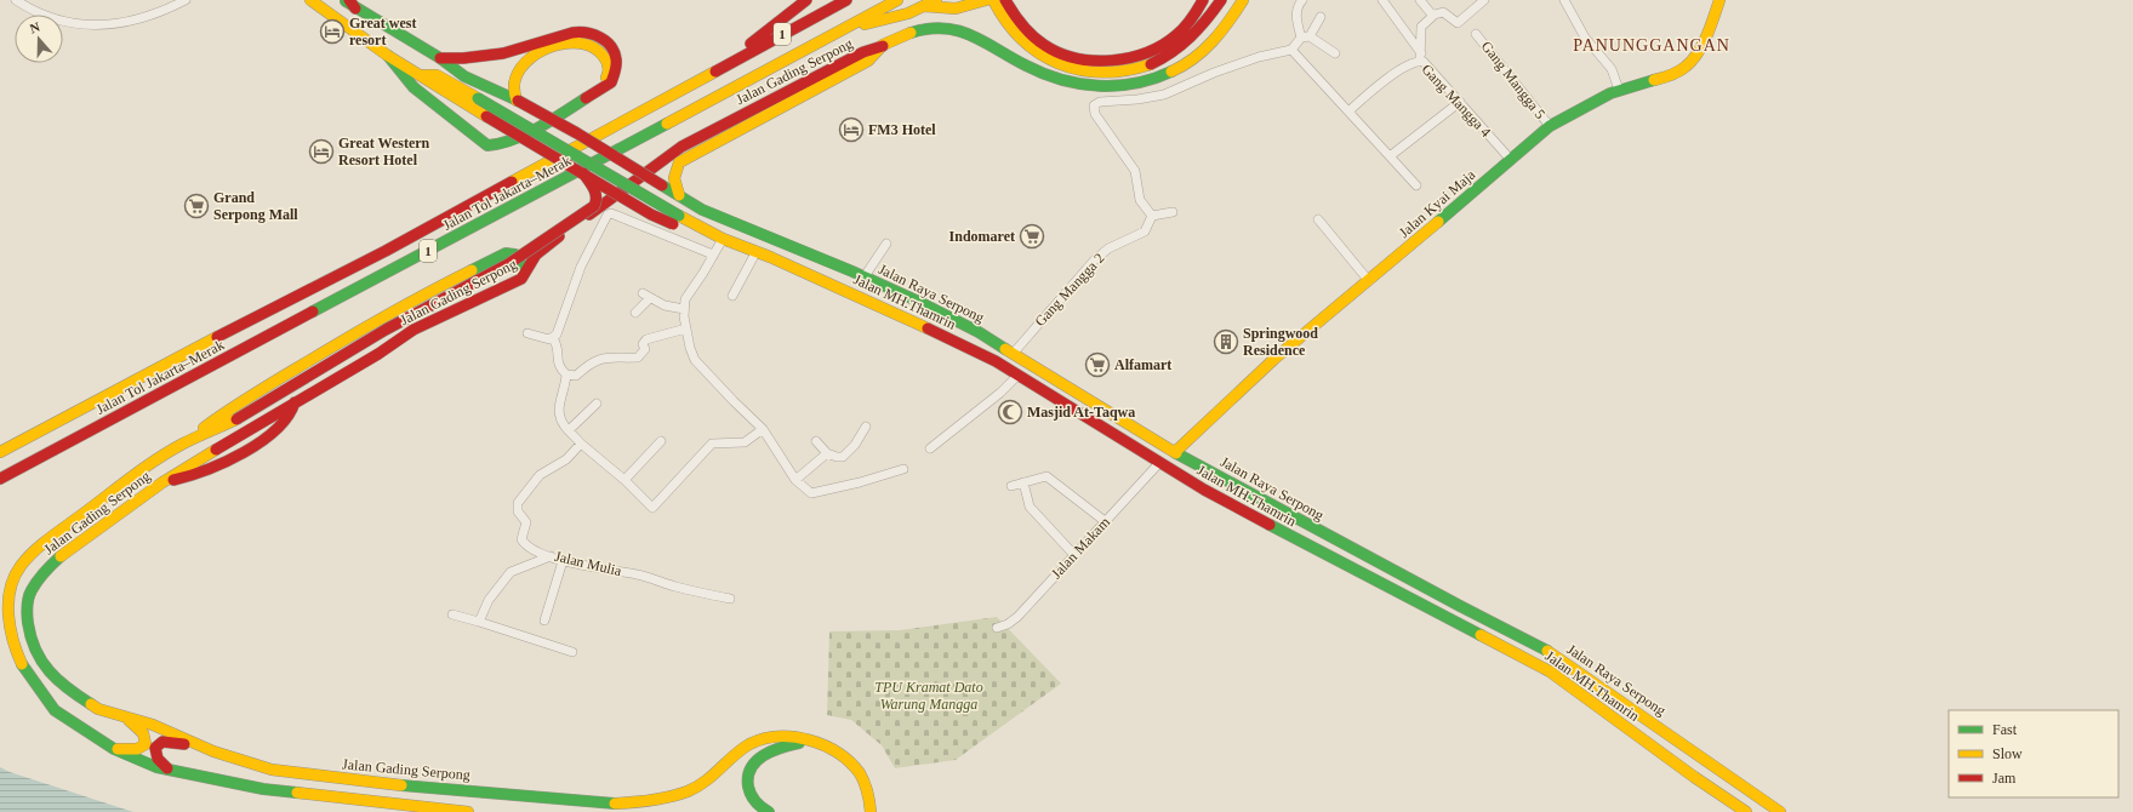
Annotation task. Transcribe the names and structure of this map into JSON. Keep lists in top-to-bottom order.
{
  "streets": {
    "main road": [
      "1",
      "Jalan Gading Serpong",
      "Jalan Tol Jakarta–Merak",
      "Jalan Kyai Maja",
      "Jalan Raya Serpong",
      "Jalan MH.Thamrin"
    ],
    "street": [
      "Gang Mangga 5",
      "Gang Mangga 4",
      "Gang Mangga 2",
      "Jalan Makam",
      "Jalan Mulia"
    ]
  },
  "crossings": [
    ["Gang Mangga 5", "Jalan Kyai Maja"],
    ["Gang Mangga 4", "Jalan Kyai Maja"],
    ["Jalan Kyai Maja", "Jalan Raya Serpong"],
    ["Gang Mangga 2", "Jalan Raya Serpong"],
    ["Jalan MH.Thamrin", "Jalan Makam"]
  ],
  "districts": ["PANUNGGANGAN"],
  "parks": ["TPU Kramat Dato Warung Mangga"],
  "places": {
    "hotel": ["Great west resort", "FM3 Hotel", "Great Western Resort Hotel"],
    "supermarket": ["Grand Serpong Mall", "Indomaret", "Alfamart"],
    "building": ["Springwood Residence"],
    "mosque": ["Masjid At-Taqwa"]
  },
  "legend": ["Fast", "Slow", "Jam"],
  "north": "top"
}
